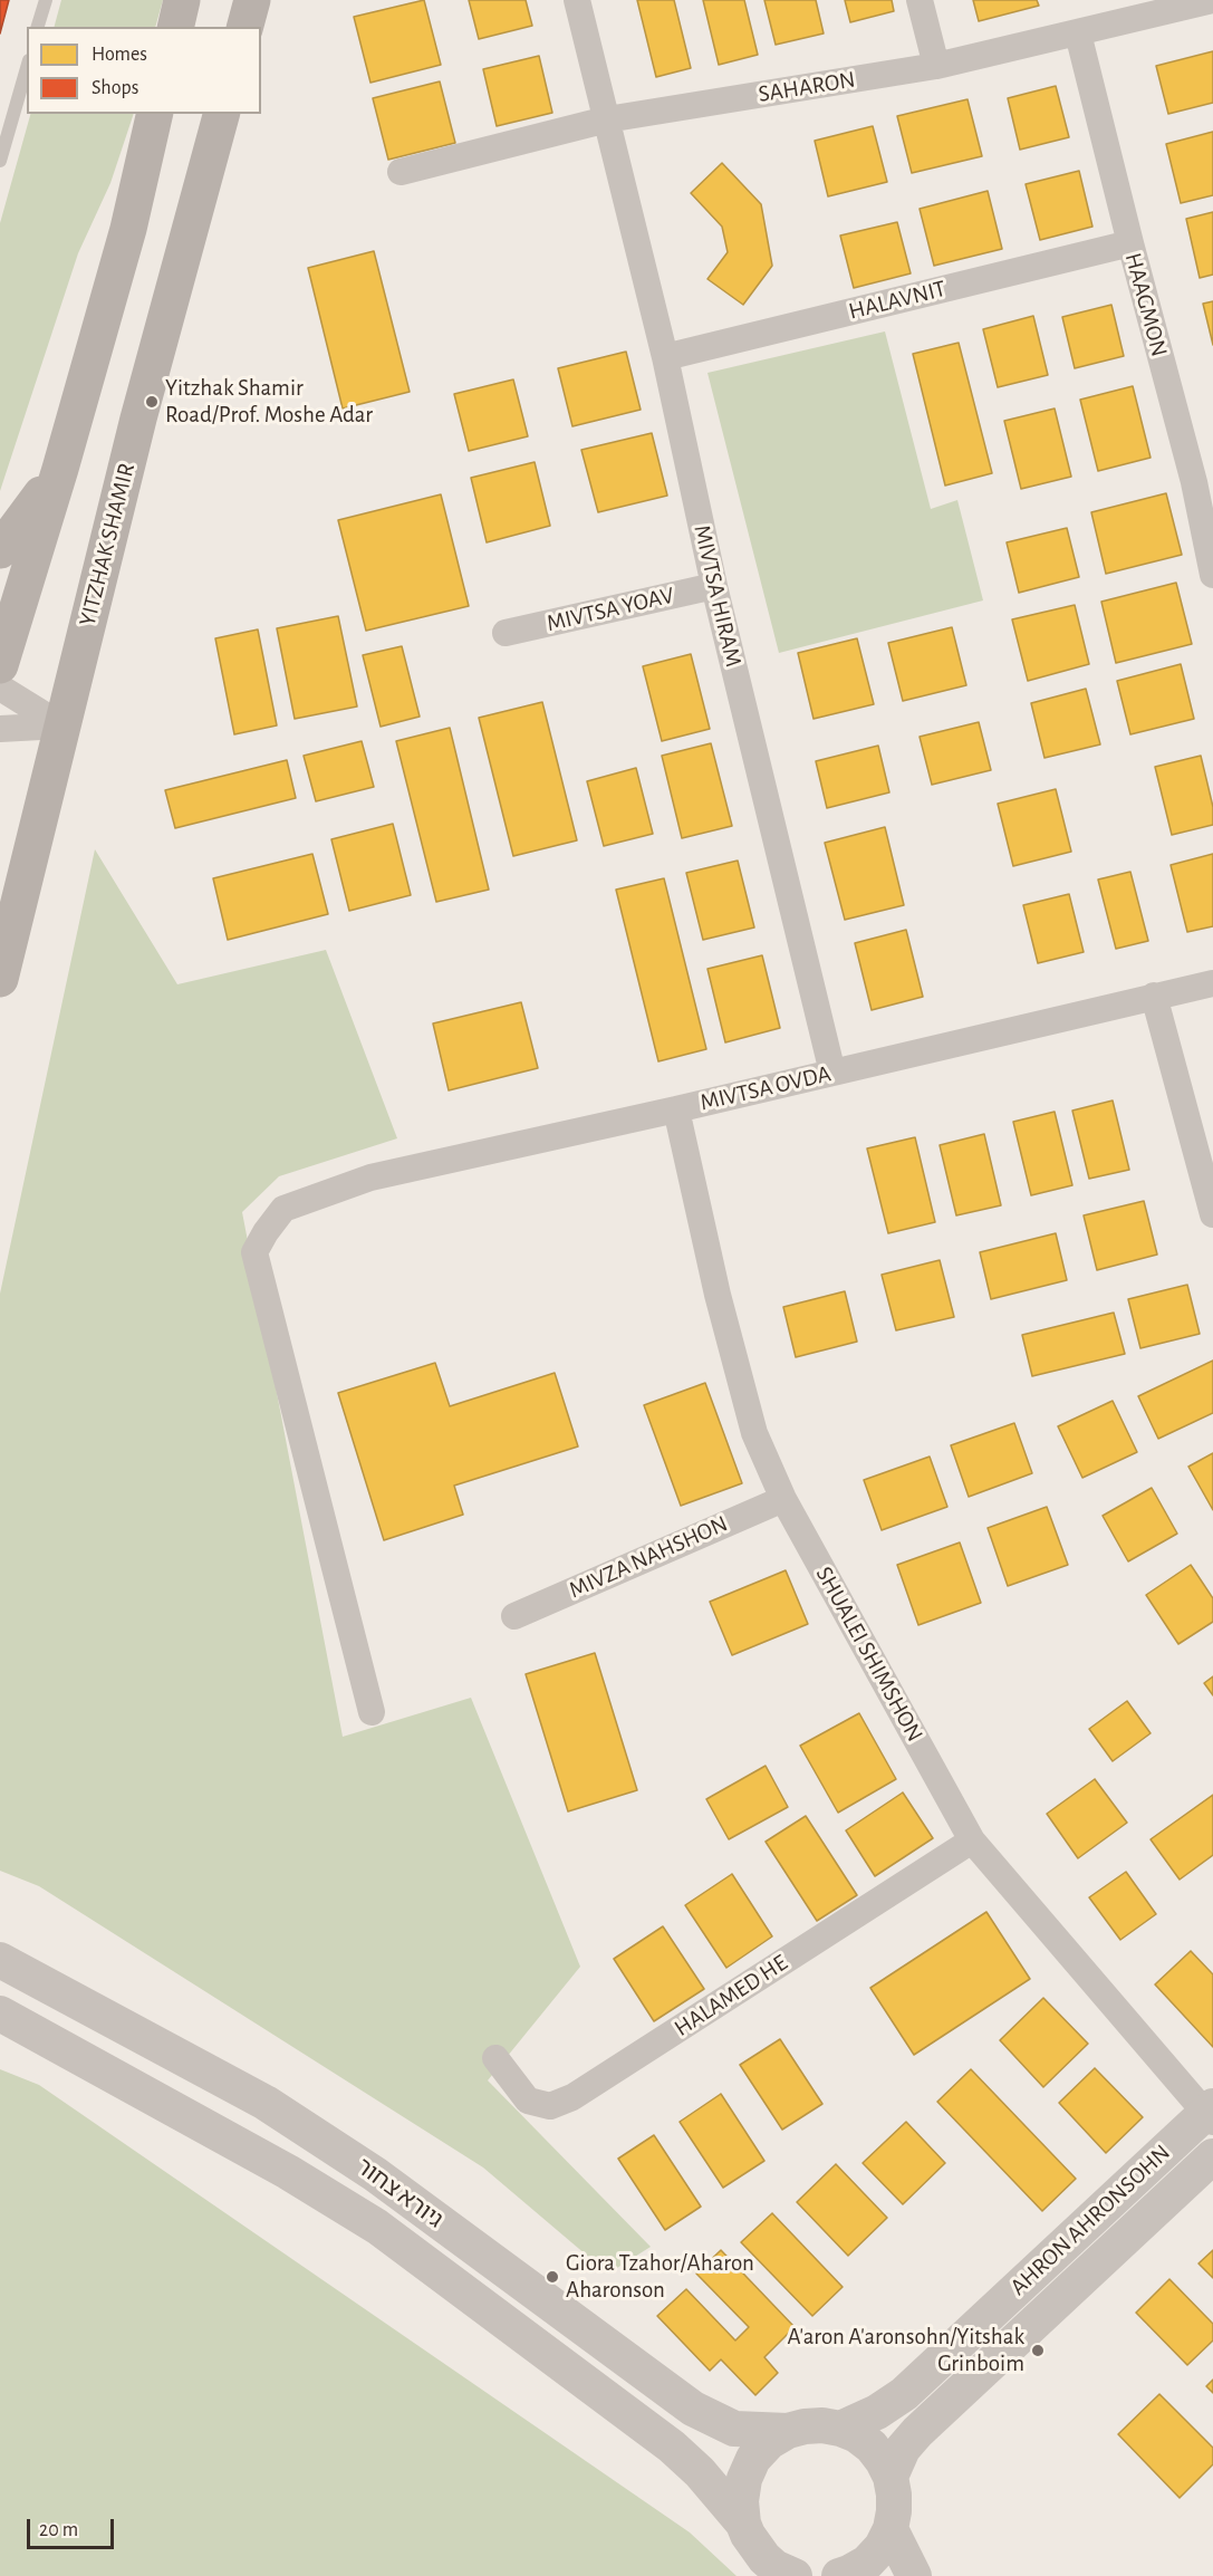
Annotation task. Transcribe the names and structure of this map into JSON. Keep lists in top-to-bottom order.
{
  "streets": {
    "main road": ["YITZHAK SHAMIR"],
    "street": [
      "SAHARON",
      "HALAVNIT",
      "HAAGMON",
      "MIVTSA HIRAM",
      "MIVTSA YOAV",
      "MIVTSA OVDA",
      "MIVZA NAHSHON",
      "SHUALEI SHIMSHON",
      "HALAMED HE",
      "גיורא צחור",
      "AHRON AHRONSOHN"
    ]
  },
  "crossings": [
    ["SAHARON", "HAAGMON"],
    ["SAHARON", "MIVTSA HIRAM"],
    ["HALAVNIT", "HAAGMON"],
    ["HALAVNIT", "MIVTSA HIRAM"],
    ["MIVTSA HIRAM", "MIVTSA YOAV"],
    ["MIVTSA HIRAM", "MIVTSA OVDA"],
    ["MIVTSA OVDA", "SHUALEI SHIMSHON"],
    ["MIVZA NAHSHON", "SHUALEI SHIMSHON"],
    ["SHUALEI SHIMSHON", "HALAMED HE"],
    ["SHUALEI SHIMSHON", "AHRON AHRONSOHN"]
  ],
  "places": ["Yitzhak Shamir Road/Prof. Moshe Adar", "Giora Tzahor/Aharon Aharonson", "A'aron A'aronsohn/Yitshak Grinboim"],
  "legend": ["Homes", "Shops"],
  "scale_bar": "20 m"
}
